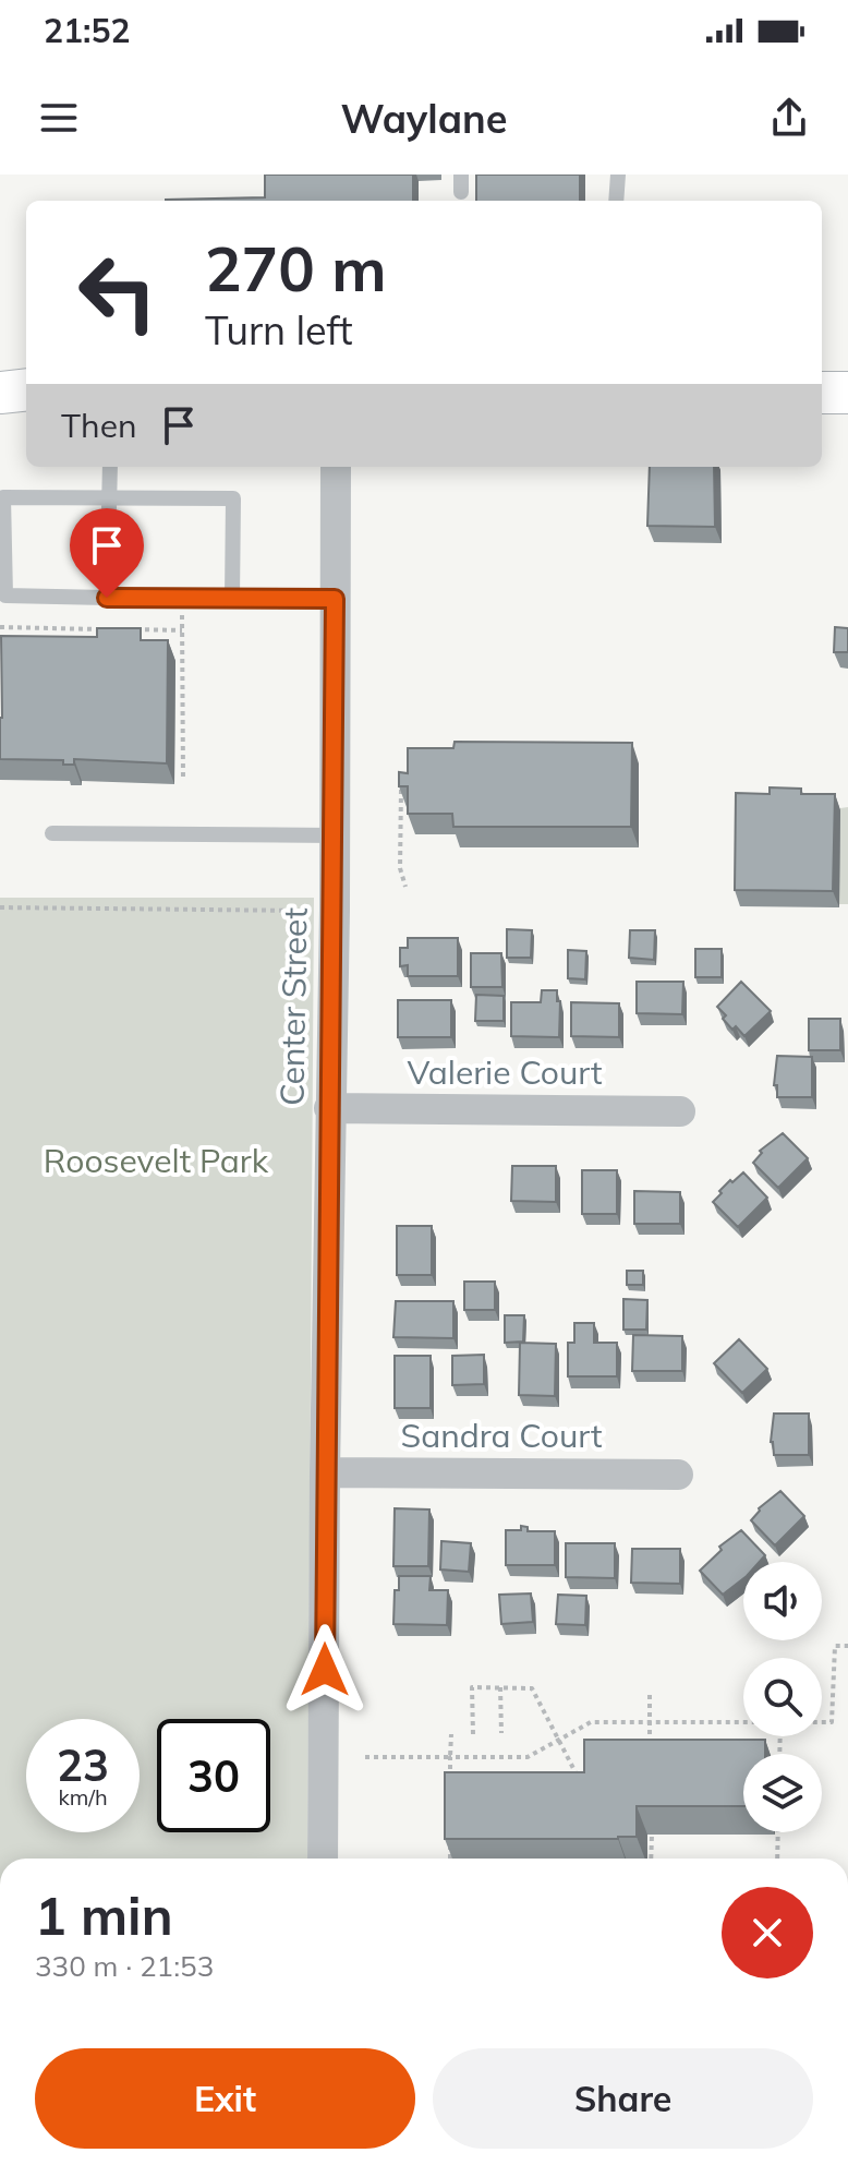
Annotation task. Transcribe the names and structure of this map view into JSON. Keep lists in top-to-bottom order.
{
  "streets": {
    "street": ["Center Street", "Valerie Court", "Sandra Court"]
  },
  "crossings": [
    ["Center Street", "Valerie Court"],
    ["Center Street", "Sandra Court"]
  ],
  "parks": ["Roosevelt Park"],
  "page": {
    "status": "21:52",
    "header": "Waylane",
    "turn": ["270 m", "Turn left"],
    "then": "Then",
    "speed": "23 km/h",
    "limit": "30",
    "heading": ["1 min", "330 m · 21:53"],
    "buttons": ["Exit", "Share"]
  }
}
